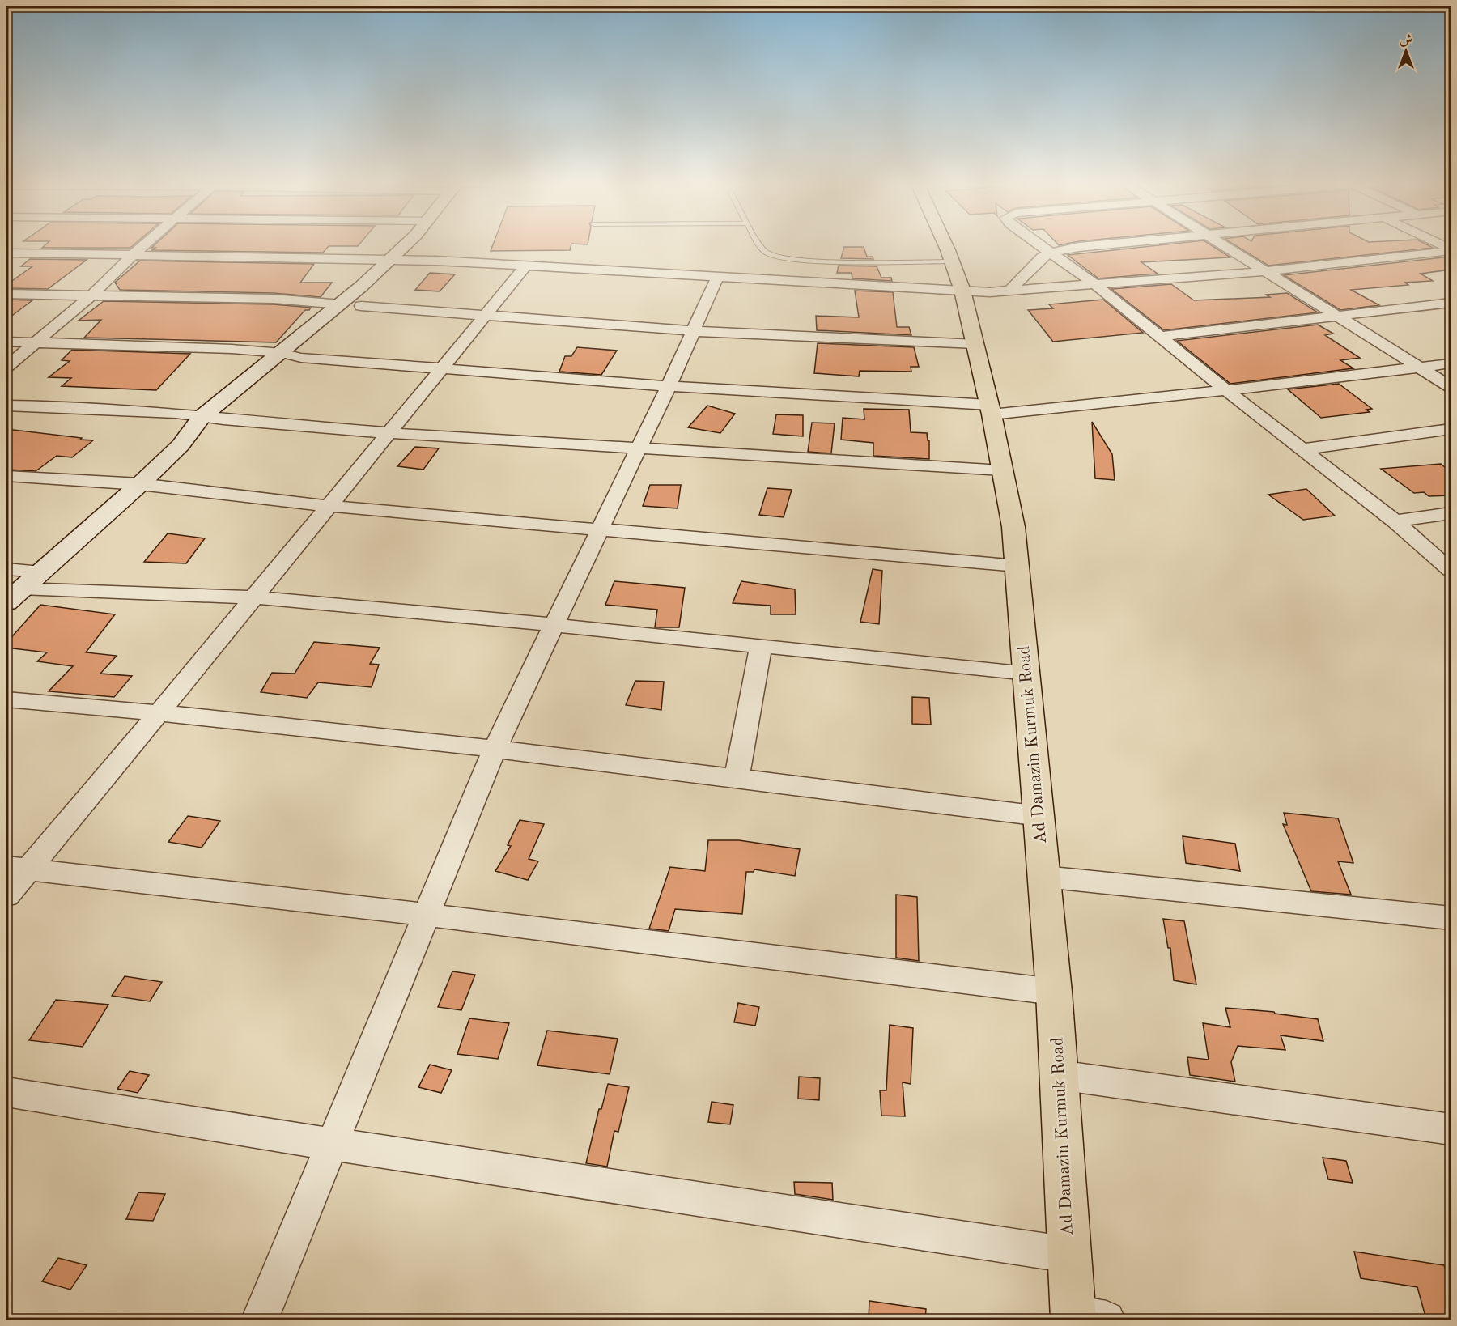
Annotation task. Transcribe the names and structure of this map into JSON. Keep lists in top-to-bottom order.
{
  "streets": {
    "highway": ["Ad Damazin Kurmuk Road"]
  },
  "north": "top"
}
